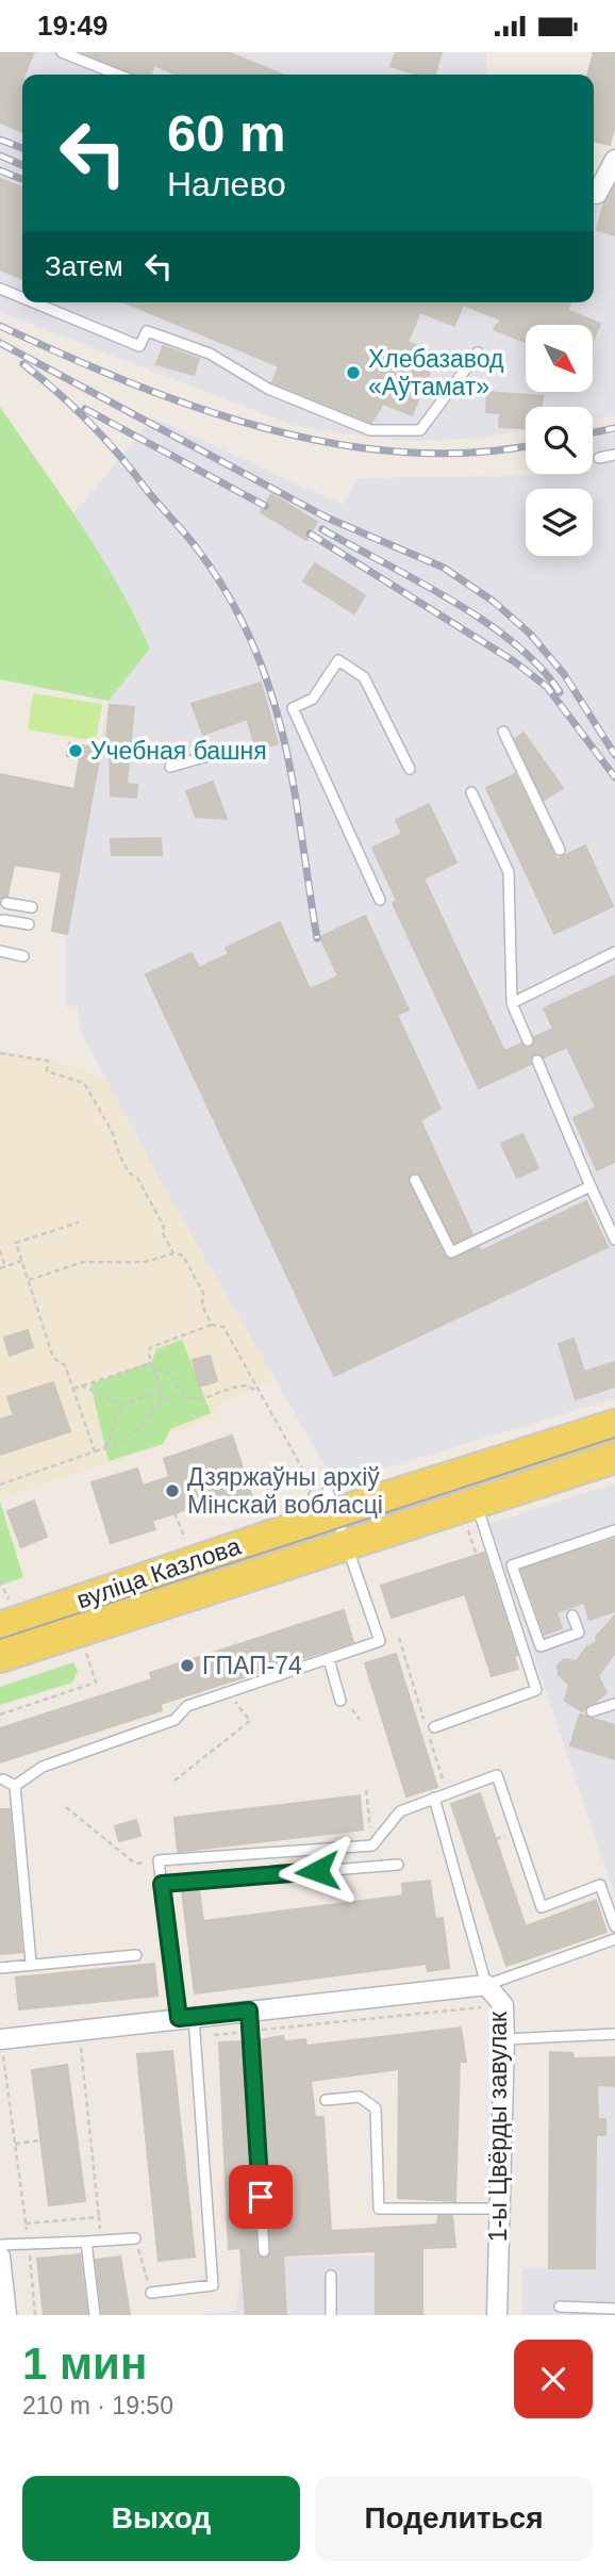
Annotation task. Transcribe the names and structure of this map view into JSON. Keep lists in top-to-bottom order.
{
  "streets": {
    "main road": ["вуліца Казлова"],
    "street": ["1-ы Цвёрды завулак"]
  },
  "places": [
    "Хлебазавод «Аўтамат»",
    "Учебная башня",
    "Дзяржаўны архіў Мінскай вобласці",
    "ГПАП-74"
  ],
  "north": "bottom right",
  "page": {
    "status": "19:49",
    "turn": ["60 m", "Налево"],
    "then": "Затем",
    "heading": ["1 мин", "210 m · 19:50"],
    "buttons": ["Выход", "Поделиться"]
  }
}
